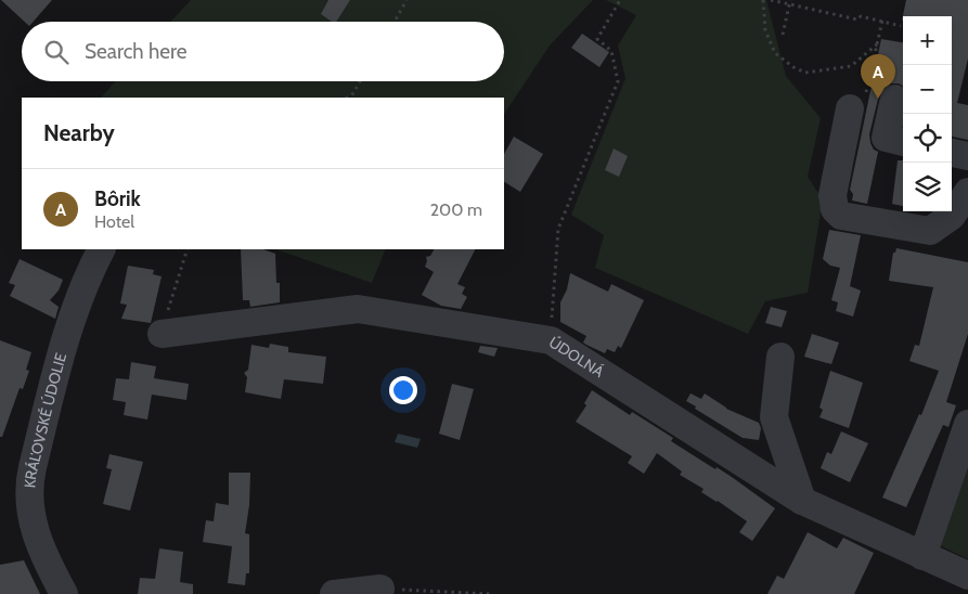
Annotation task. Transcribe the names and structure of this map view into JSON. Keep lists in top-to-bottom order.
{
  "streets": {
    "street": ["ÚDOLNÁ", "KRÁĽOVSKÉ ÚDOLIE"]
  },
  "page": {
    "map_buttons": ["+", "−"],
    "search": "Search here",
    "pins": "A",
    "heading": "Nearby",
    "list": [
      {
        "mark": "A",
        "name": "Bôrik",
        "note": "Hotel",
        "value": "200 m"
      }
    ]
  }
}
